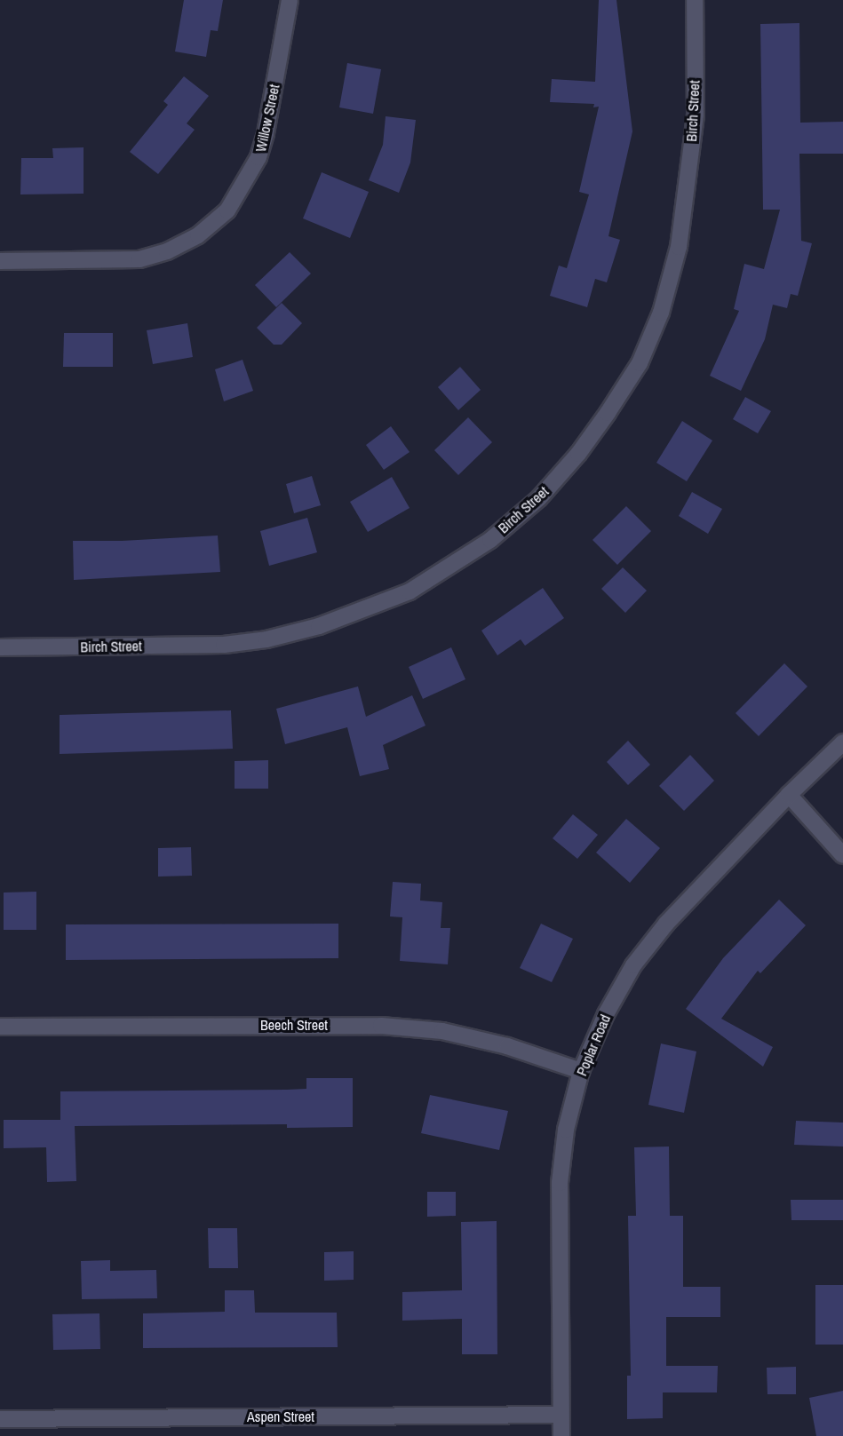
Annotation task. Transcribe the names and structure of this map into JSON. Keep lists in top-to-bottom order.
{
  "streets": {
    "street": [
      "Birch Street",
      "Willow Street",
      "Beech Street",
      "Poplar Road",
      "Aspen Street"
    ]
  },
  "crossings": [
    ["Beech Street", "Poplar Road"],
    ["Poplar Road", "Aspen Street"]
  ]
}
